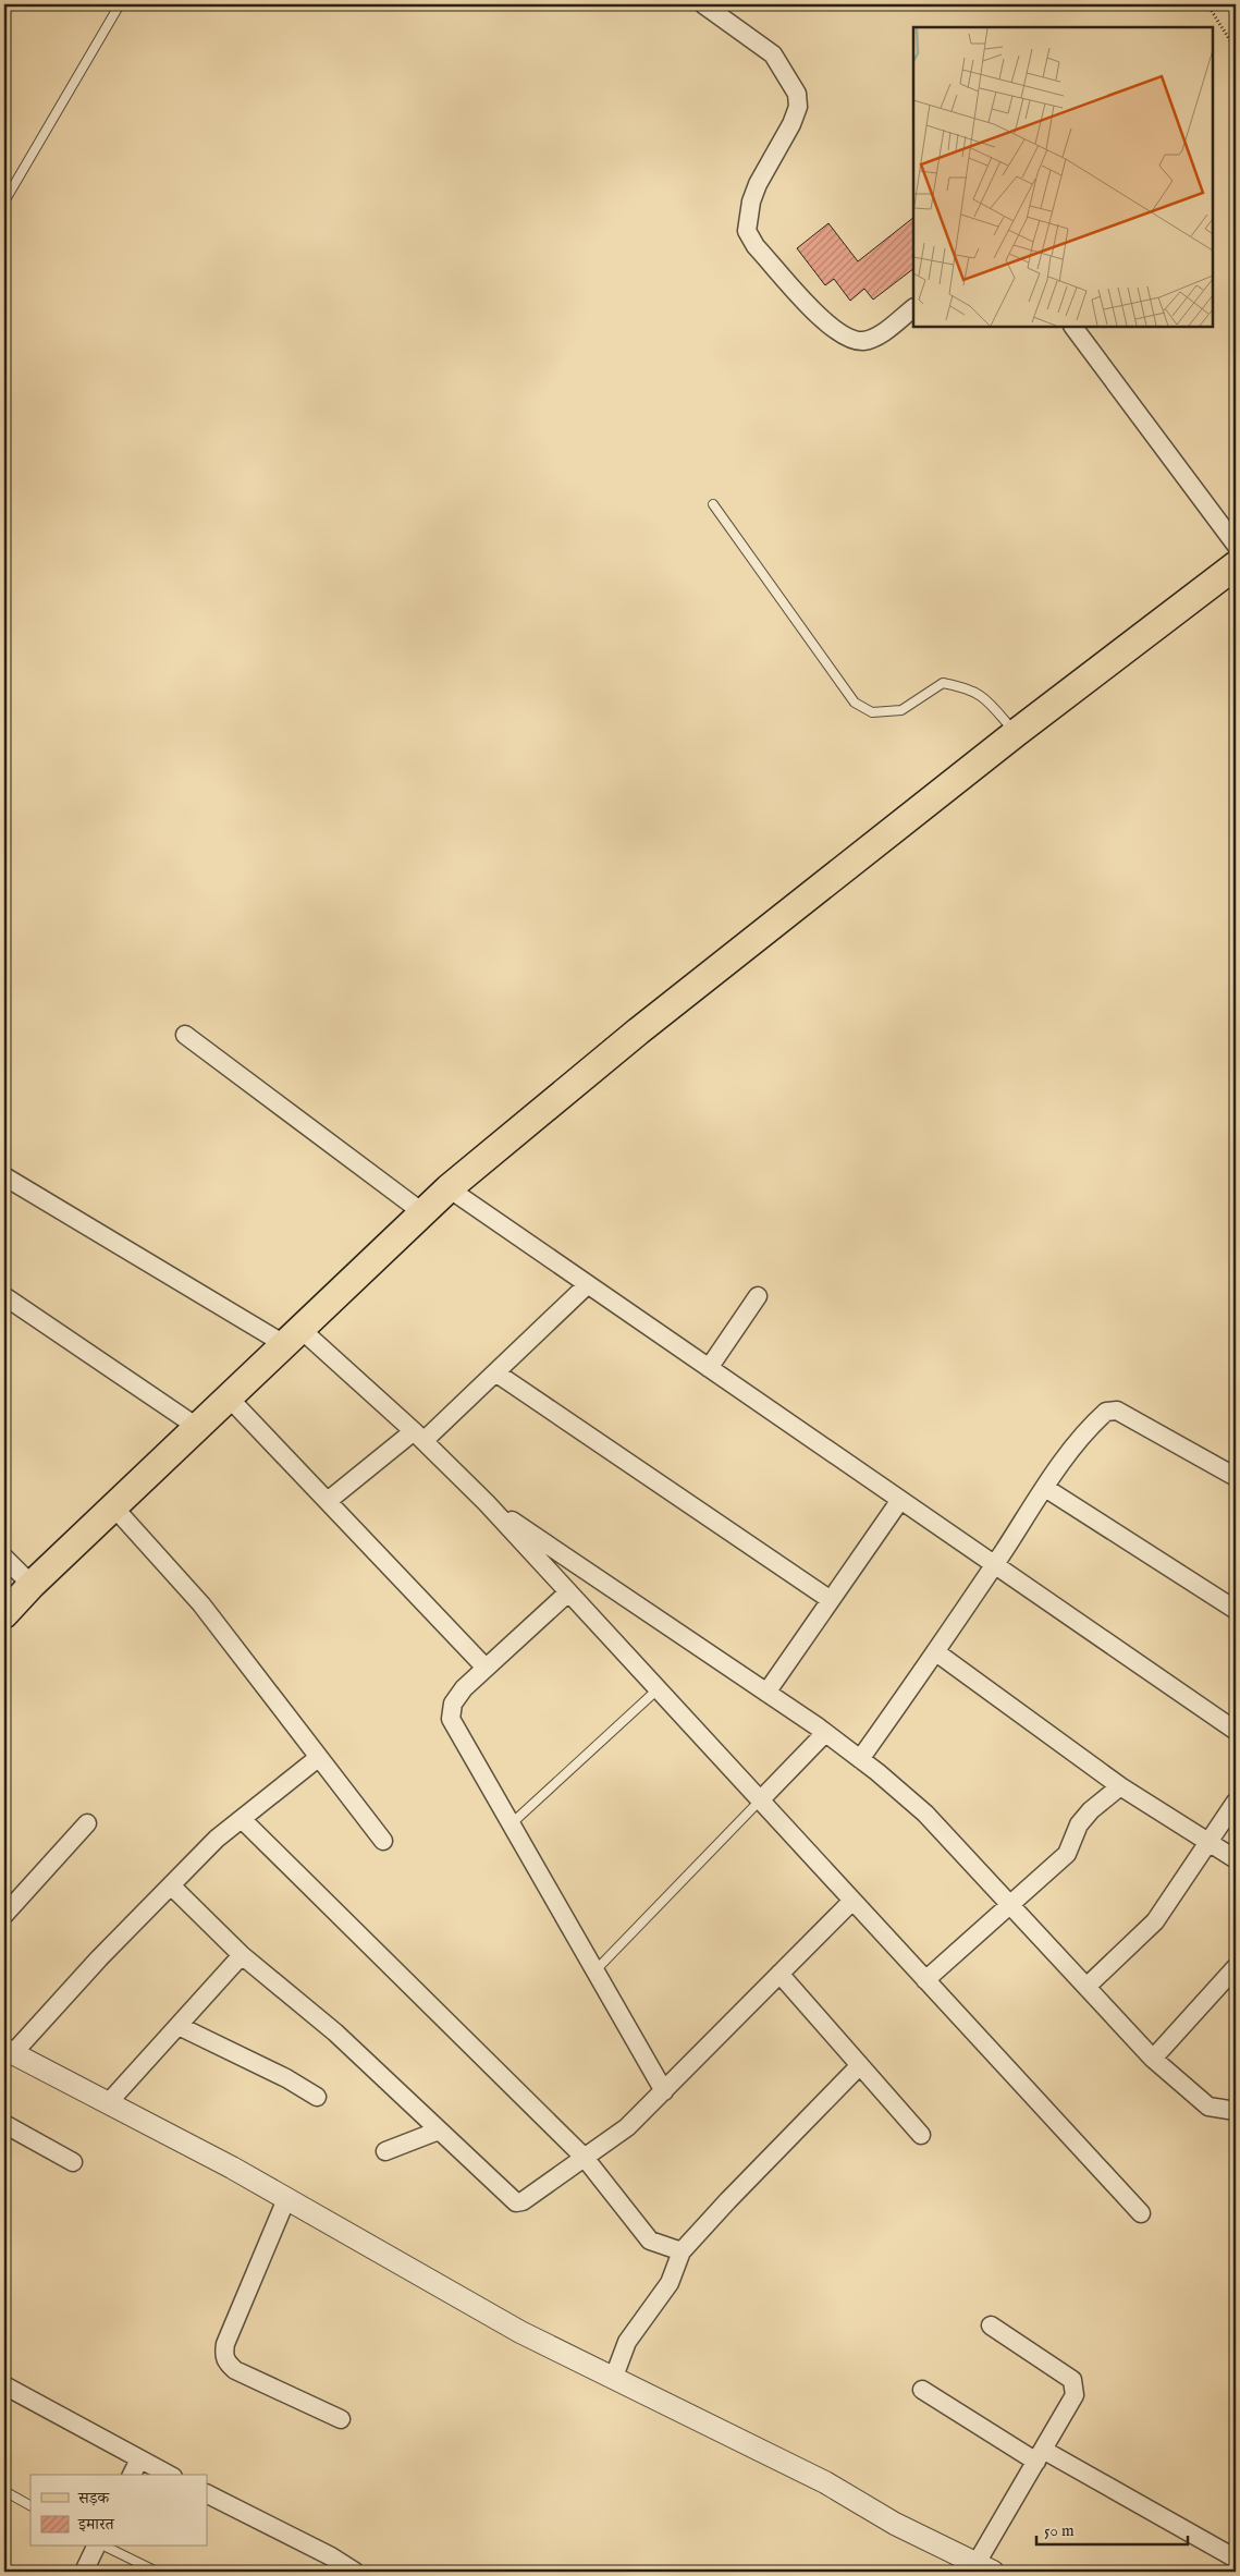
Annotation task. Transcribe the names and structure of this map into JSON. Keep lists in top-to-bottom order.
{
  "legend": ["सड़क", "इमारत"],
  "scale_bar": "50 m"
}
